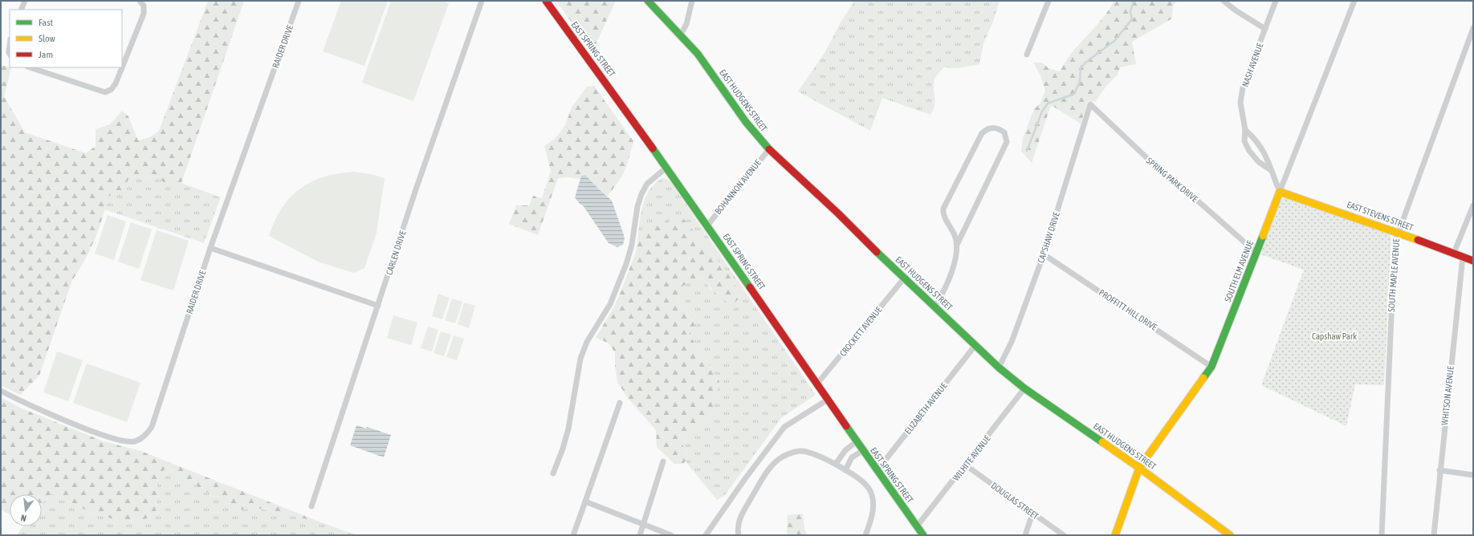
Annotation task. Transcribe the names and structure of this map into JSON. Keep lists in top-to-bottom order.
{
  "streets": {
    "street": [
      "RAIDER DRIVE",
      "EAST SPRING STREET",
      "NASH AVENUE",
      "EAST HUDGENS STREET",
      "SPRING PARK DRIVE",
      "BOHANNON AVENUE",
      "EAST STEVENS STREET",
      "CAPSHAW DRIVE",
      "CARLEN DRIVE",
      "SOUTH ELM AVENUE",
      "SOUTH MAPLE AVENUE",
      "PROFFITT HILL DRIVE",
      "CROCKETT AVENUE",
      "WHITSON AVENUE",
      "ELIZABETH AVENUE",
      "WILHITE AVENUE",
      "DOUGLAS STREET"
    ]
  },
  "crossings": [
    ["EAST SPRING STREET", "BOHANNON AVENUE"],
    ["EAST SPRING STREET", "CROCKETT AVENUE"],
    ["EAST SPRING STREET", "ELIZABETH AVENUE"],
    ["EAST SPRING STREET", "WILHITE AVENUE"],
    ["EAST HUDGENS STREET", "BOHANNON AVENUE"],
    ["EAST HUDGENS STREET", "CAPSHAW DRIVE"],
    ["EAST HUDGENS STREET", "SOUTH ELM AVENUE"],
    ["EAST HUDGENS STREET", "CROCKETT AVENUE"],
    ["EAST HUDGENS STREET", "ELIZABETH AVENUE"],
    ["EAST HUDGENS STREET", "WILHITE AVENUE"],
    ["SPRING PARK DRIVE", "CAPSHAW DRIVE"],
    ["SPRING PARK DRIVE", "SOUTH ELM AVENUE"],
    ["EAST STEVENS STREET", "SOUTH ELM AVENUE"],
    ["EAST STEVENS STREET", "SOUTH MAPLE AVENUE"],
    ["EAST STEVENS STREET", "WHITSON AVENUE"],
    ["CAPSHAW DRIVE", "PROFFITT HILL DRIVE"],
    ["SOUTH ELM AVENUE", "PROFFITT HILL DRIVE"],
    ["WILHITE AVENUE", "DOUGLAS STREET"]
  ],
  "parks": ["Capshaw Park"],
  "legend": ["Fast", "Slow", "Jam"],
  "north": "bottom"
}
